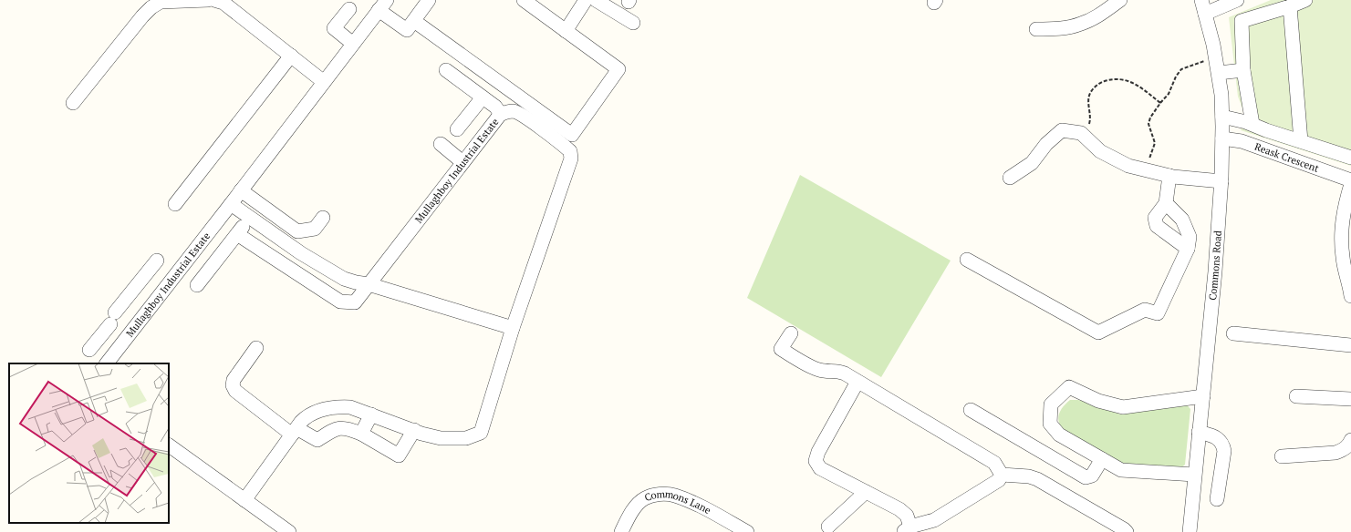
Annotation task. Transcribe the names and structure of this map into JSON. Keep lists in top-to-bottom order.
{
  "streets": {
    "street": [
      "Reask Crescent",
      "Mullaghboy Industrial Estate",
      "Commons Road",
      "Commons Lane"
    ]
  },
  "crossings": [
    ["Reask Crescent", "Commons Road"]
  ]
}
